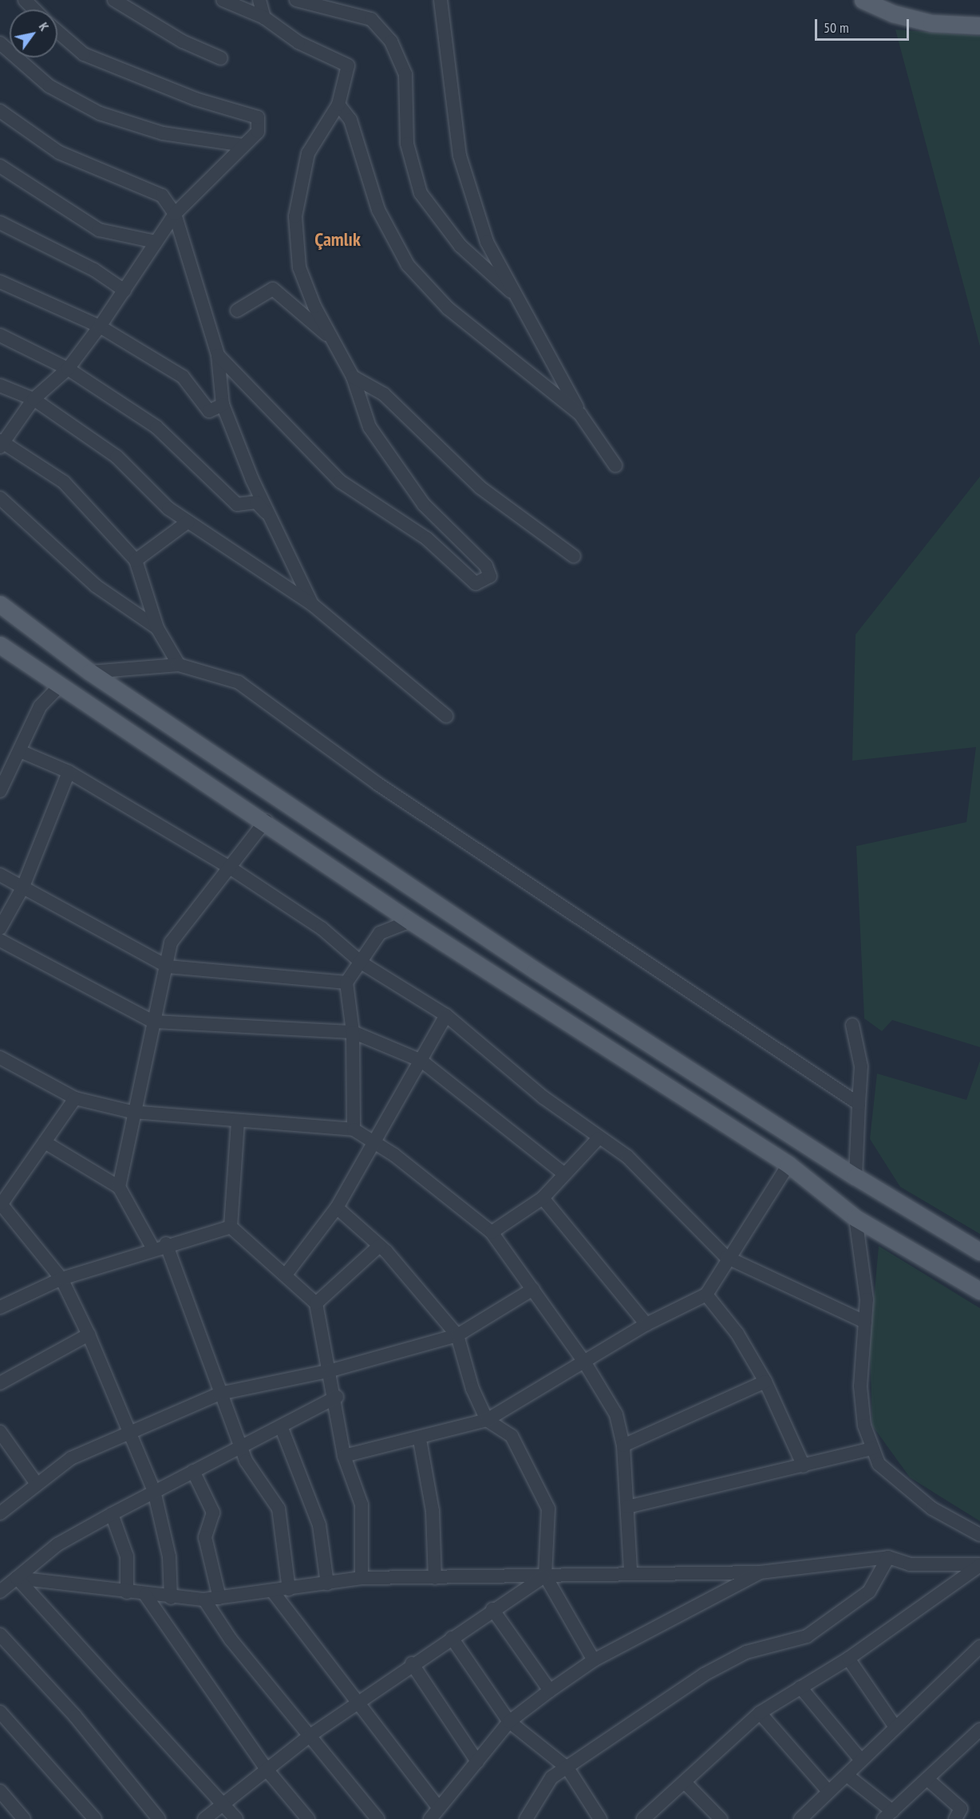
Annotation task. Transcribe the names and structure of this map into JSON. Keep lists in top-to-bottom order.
{
  "districts": ["Çamlık"],
  "scale_bar": "50 m",
  "north": "top right"
}
